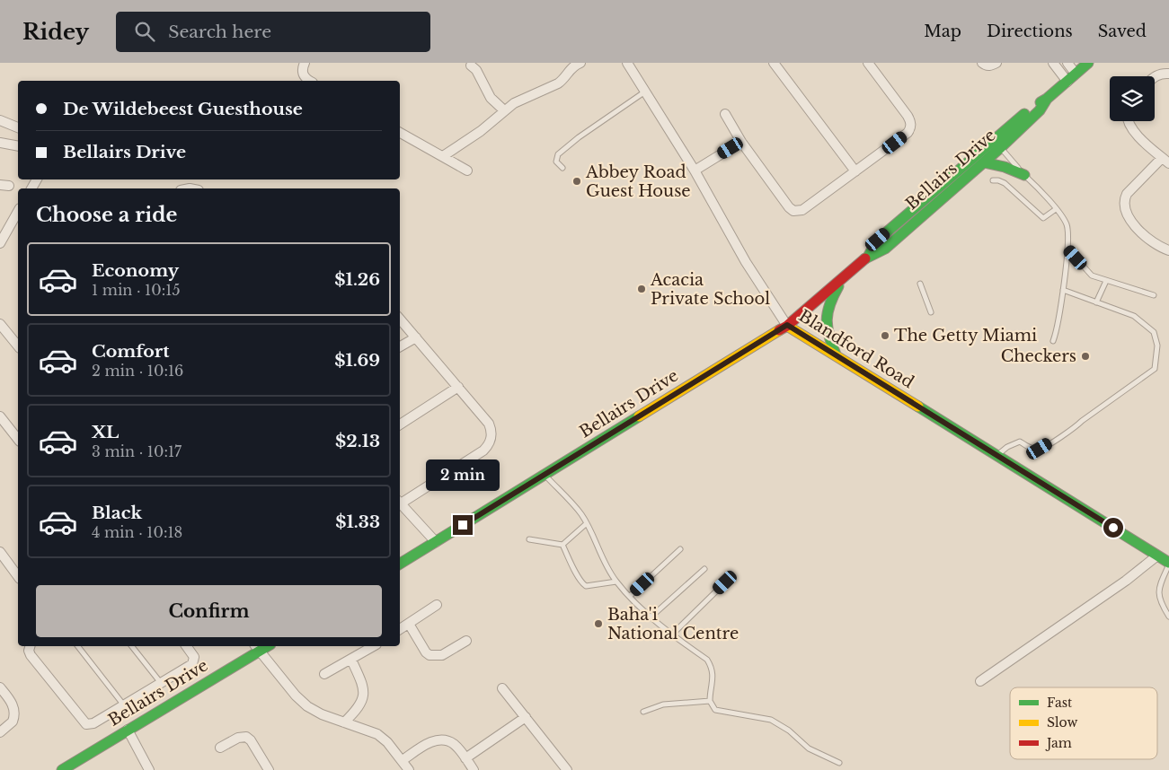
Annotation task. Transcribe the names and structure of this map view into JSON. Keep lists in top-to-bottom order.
{
  "streets": {
    "street": ["Bellairs Drive", "Blandford Road"]
  },
  "crossings": [
    ["Bellairs Drive", "Blandford Road"]
  ],
  "places": [
    "Abbey Road Guest House",
    "Acacia Private School",
    "The Getty Miami",
    "Checkers",
    "Baha'i National Centre"
  ],
  "legend": ["Fast", "Slow", "Jam"],
  "page": {
    "header": "Ridey",
    "search": "Search here",
    "nav": ["Map", "Directions", "Saved"],
    "banner": ["De Wildebeest Guesthouse", "Bellairs Drive"],
    "heading": "Choose a ride",
    "list": [
      {
        "name": "Economy",
        "note": "1 min · 10:15",
        "value": "$1.26"
      },
      {
        "name": "Comfort",
        "note": "2 min · 10:16",
        "value": "$1.69"
      },
      {
        "name": "XL",
        "note": "3 min · 10:17",
        "value": "$2.13"
      },
      {
        "name": "Black",
        "note": "4 min · 10:18",
        "value": "$1.33"
      }
    ],
    "bubble": "2 min",
    "buttons": "Confirm"
  }
}
